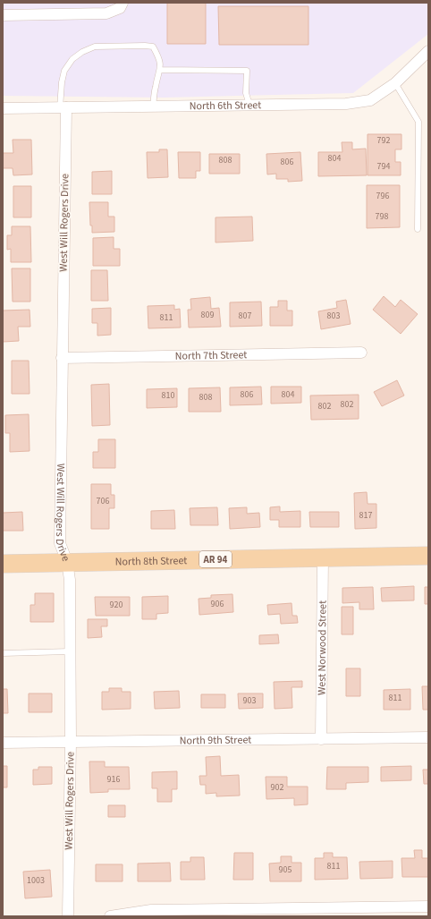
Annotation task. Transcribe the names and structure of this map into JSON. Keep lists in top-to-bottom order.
{
  "streets": {
    "main road": ["AR 94", "North 8th Street"],
    "street": [
      "North 6th Street",
      "West Will Rogers Drive",
      "North 7th Street",
      "West Norwood Street",
      "North 9th Street"
    ]
  },
  "crossings": [
    ["North 6th Street", "West Will Rogers Drive"],
    ["West Will Rogers Drive", "North 7th Street"],
    ["West Will Rogers Drive", "North 8th Street"],
    ["West Will Rogers Drive", "North 9th Street"],
    ["North 8th Street", "West Norwood Street"],
    ["West Norwood Street", "North 9th Street"]
  ],
  "house_numbers": [
    "792",
    "804",
    "808",
    "806",
    "794",
    "796",
    "798",
    "809",
    "807",
    "803",
    "811",
    "806",
    "804",
    "810",
    "808",
    "802",
    "802",
    "706",
    "817",
    "906",
    "920",
    "811",
    "903",
    "916",
    "902",
    "811",
    "905",
    "1003"
  ]
}
